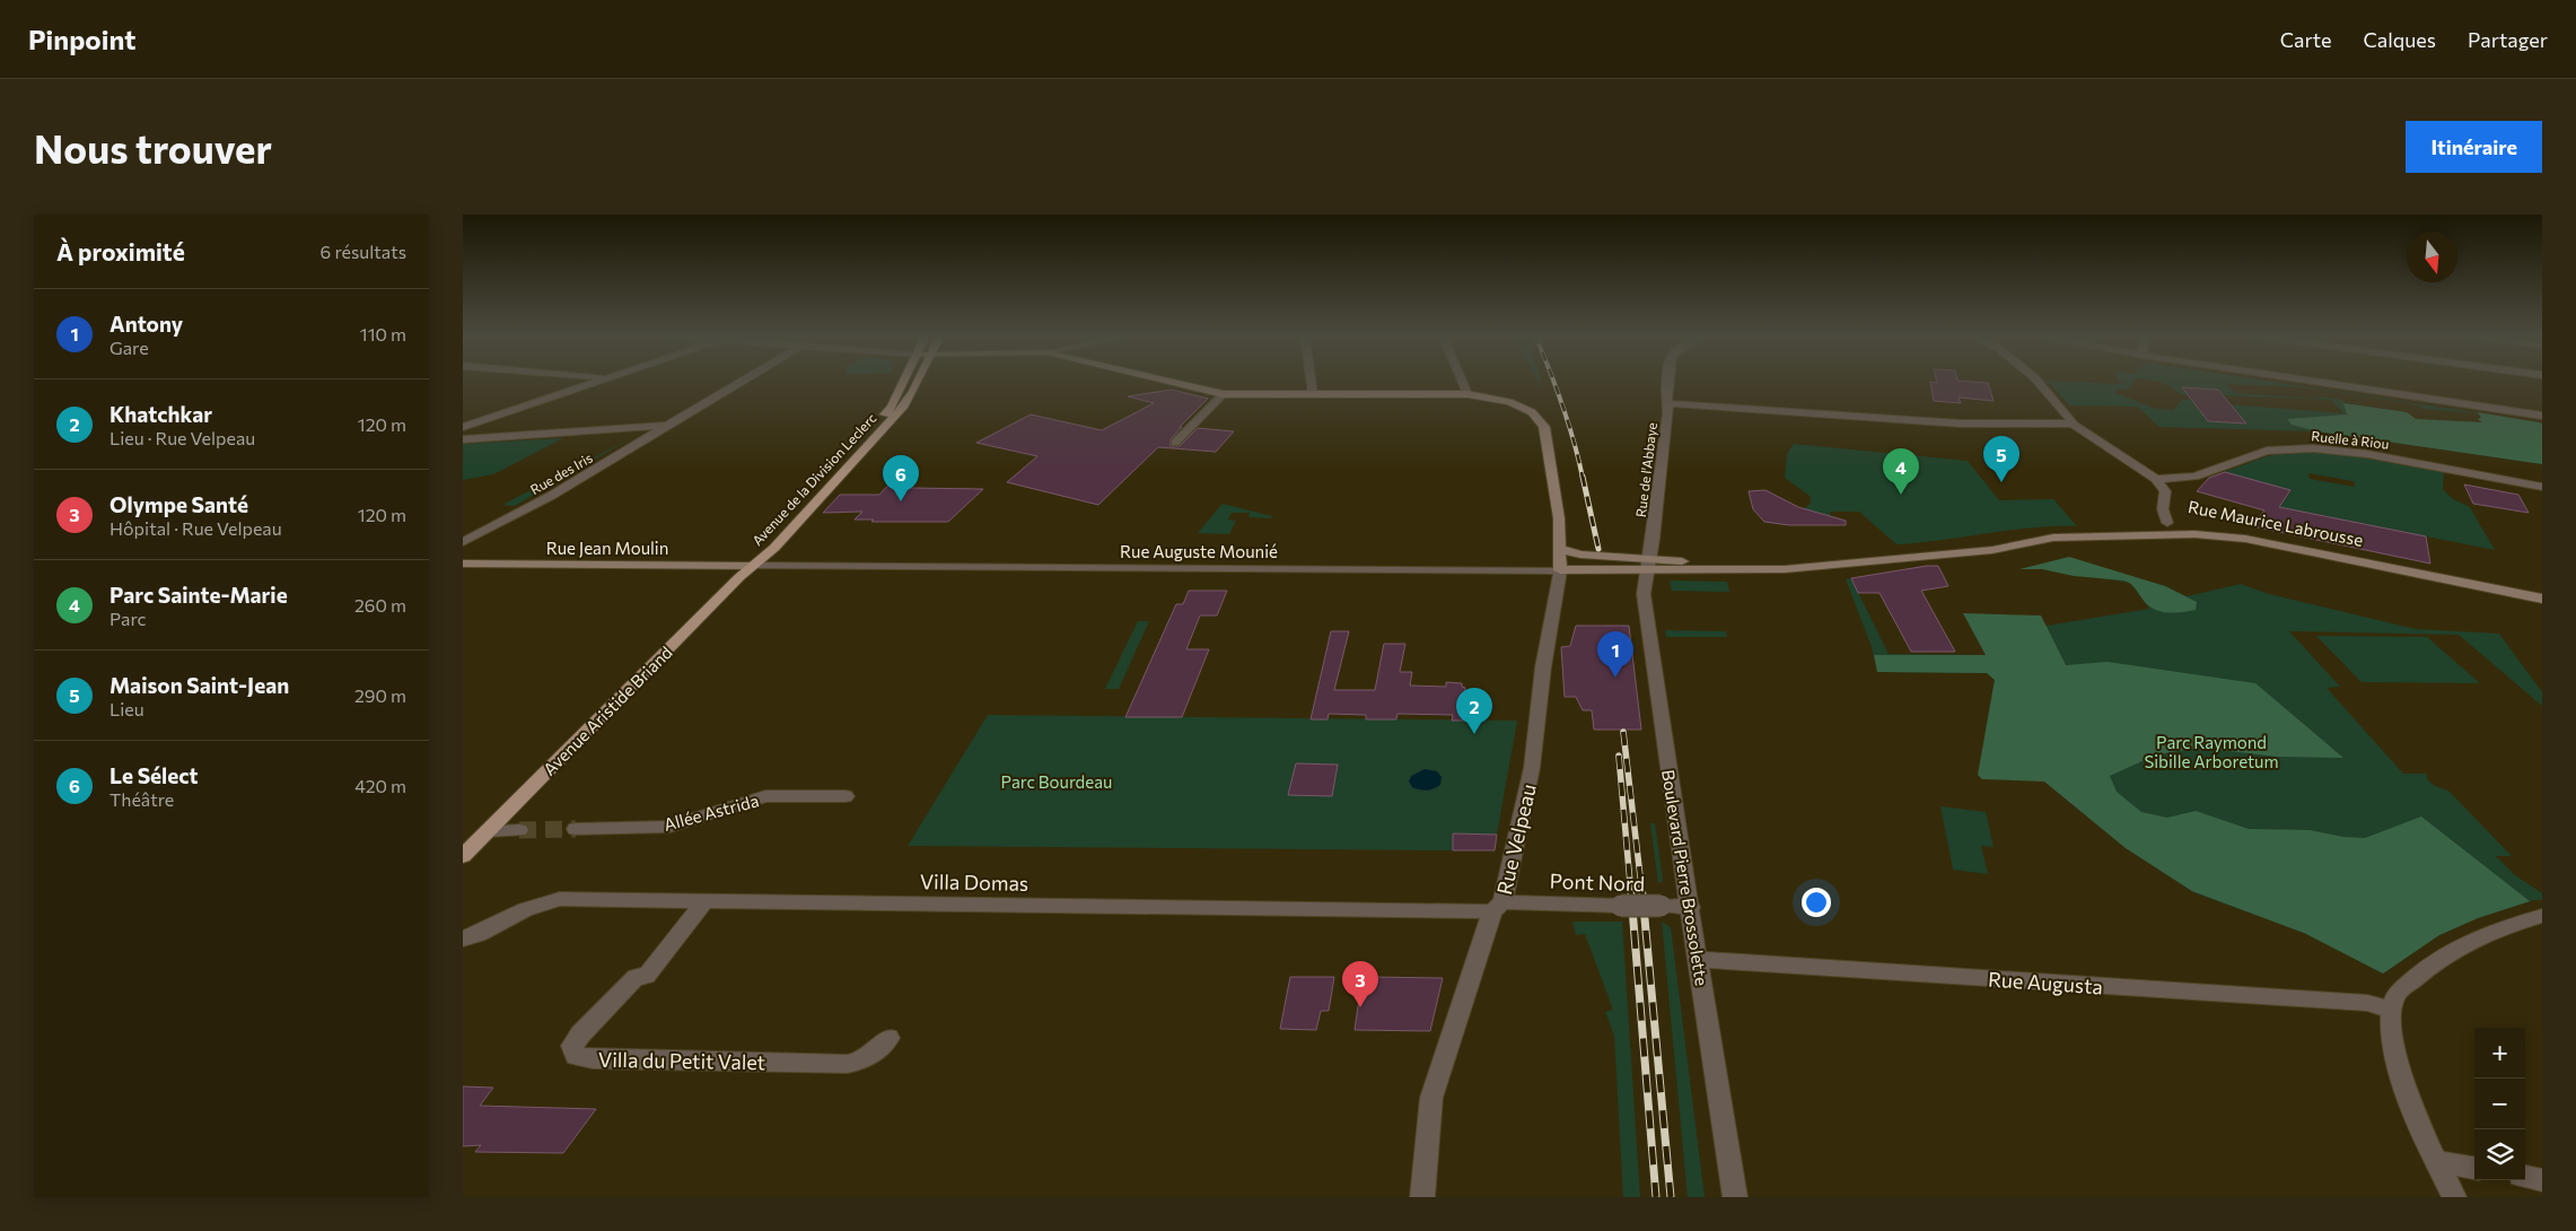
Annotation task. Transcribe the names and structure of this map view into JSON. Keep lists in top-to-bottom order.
{
  "streets": {
    "main road": [
      "Avenue de la Division Leclerc",
      "Rue Maurice Labrousse",
      "Rue Jean Moulin",
      "Rue Auguste Mounié",
      "Avenue Aristide Briand"
    ],
    "street": [
      "Ruelle à Riou",
      "Rue de l'Abbaye",
      "Rue des Iris",
      "Allée Astrida",
      "Rue Velpeau",
      "Boulevard Pierre Brossolette",
      "Villa Domas",
      "Pont Nord",
      "Rue Augusta",
      "Villa du Petit Valet"
    ]
  },
  "crossings": [
    ["Rue de l'Abbaye", "Rue Maurice Labrousse"],
    ["Rue de l'Abbaye", "Rue Auguste Mounié"],
    ["Rue de l'Abbaye", "Boulevard Pierre Brossolette"],
    ["Avenue de la Division Leclerc", "Rue Jean Moulin"],
    ["Avenue de la Division Leclerc", "Rue Auguste Mounié"],
    ["Avenue de la Division Leclerc", "Avenue Aristide Briand"],
    ["Rue Maurice Labrousse", "Rue Auguste Mounié"],
    ["Rue Maurice Labrousse", "Boulevard Pierre Brossolette"],
    ["Rue Jean Moulin", "Rue Auguste Mounié"],
    ["Rue Jean Moulin", "Avenue Aristide Briand"],
    ["Rue Auguste Mounié", "Avenue Aristide Briand"],
    ["Rue Auguste Mounié", "Rue Velpeau"],
    ["Rue Auguste Mounié", "Boulevard Pierre Brossolette"],
    ["Rue Velpeau", "Villa Domas"],
    ["Rue Velpeau", "Pont Nord"],
    ["Boulevard Pierre Brossolette", "Pont Nord"],
    ["Boulevard Pierre Brossolette", "Rue Augusta"],
    ["Villa Domas", "Pont Nord"],
    ["Villa Domas", "Villa du Petit Valet"]
  ],
  "parks": ["Parc Raymond Sibille Arboretum", "Parc Bourdeau"],
  "north": "bottom",
  "page": {
    "header": "Pinpoint",
    "nav": ["Carte", "Calques", "Partager"],
    "buttons": "Itinéraire",
    "title": "Nous trouver",
    "heading": ["À proximité", "6 résultats"],
    "list": [
      {
        "mark": "1",
        "name": "Antony",
        "note": "Gare",
        "value": "110 m"
      },
      {
        "mark": "2",
        "name": "Khatchkar",
        "note": "Lieu · Rue Velpeau",
        "value": "120 m"
      },
      {
        "mark": "3",
        "name": "Olympe Santé",
        "note": "Hôpital · Rue Velpeau",
        "value": "120 m"
      },
      {
        "mark": "4",
        "name": "Parc Sainte-Marie",
        "note": "Parc",
        "value": "260 m"
      },
      {
        "mark": "5",
        "name": "Maison Saint-Jean",
        "note": "Lieu",
        "value": "290 m"
      },
      {
        "mark": "6",
        "name": "Le Sélect",
        "note": "Théâtre",
        "value": "420 m"
      }
    ],
    "pins": [
      "5",
      "4",
      "6",
      "1",
      "2",
      "3"
    ],
    "map_buttons": ["+", "−"]
  }
}
